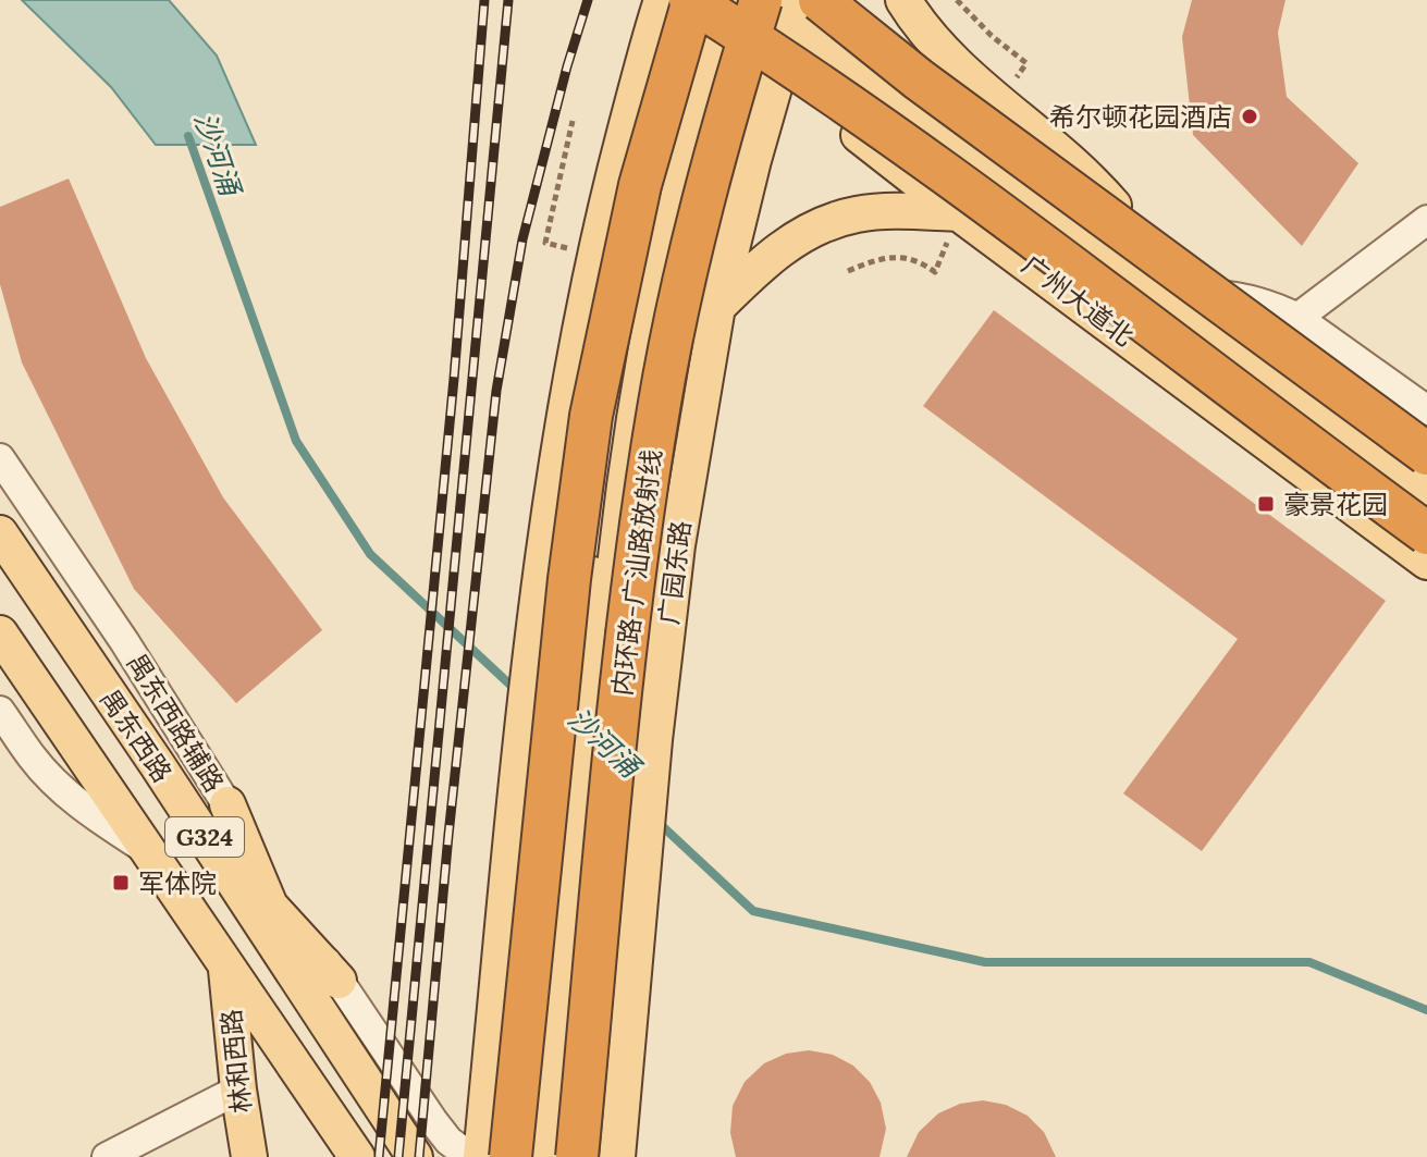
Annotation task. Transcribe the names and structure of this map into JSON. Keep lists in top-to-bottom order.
{
  "streets": {
    "highway": ["广州大道北", "内环路-广汕路放射线"],
    "main road": [
      "广园东路",
      "禺东西路",
      "G324",
      "林和西路"
    ],
    "street": ["禺东西路辅路"]
  },
  "crossings": [
    ["广州大道北", "内环路-广汕路放射线"],
    ["广州大道北", "广园东路"],
    ["内环路-广汕路放射线", "广园东路"],
    ["禺东西路辅路", "禺东西路"],
    ["禺东西路", "林和西路"]
  ],
  "water": ["沙河涌"],
  "places": {
    "other": ["希尔顿花园酒店"],
    "transit": ["豪景花园", "军体院"]
  }
}
